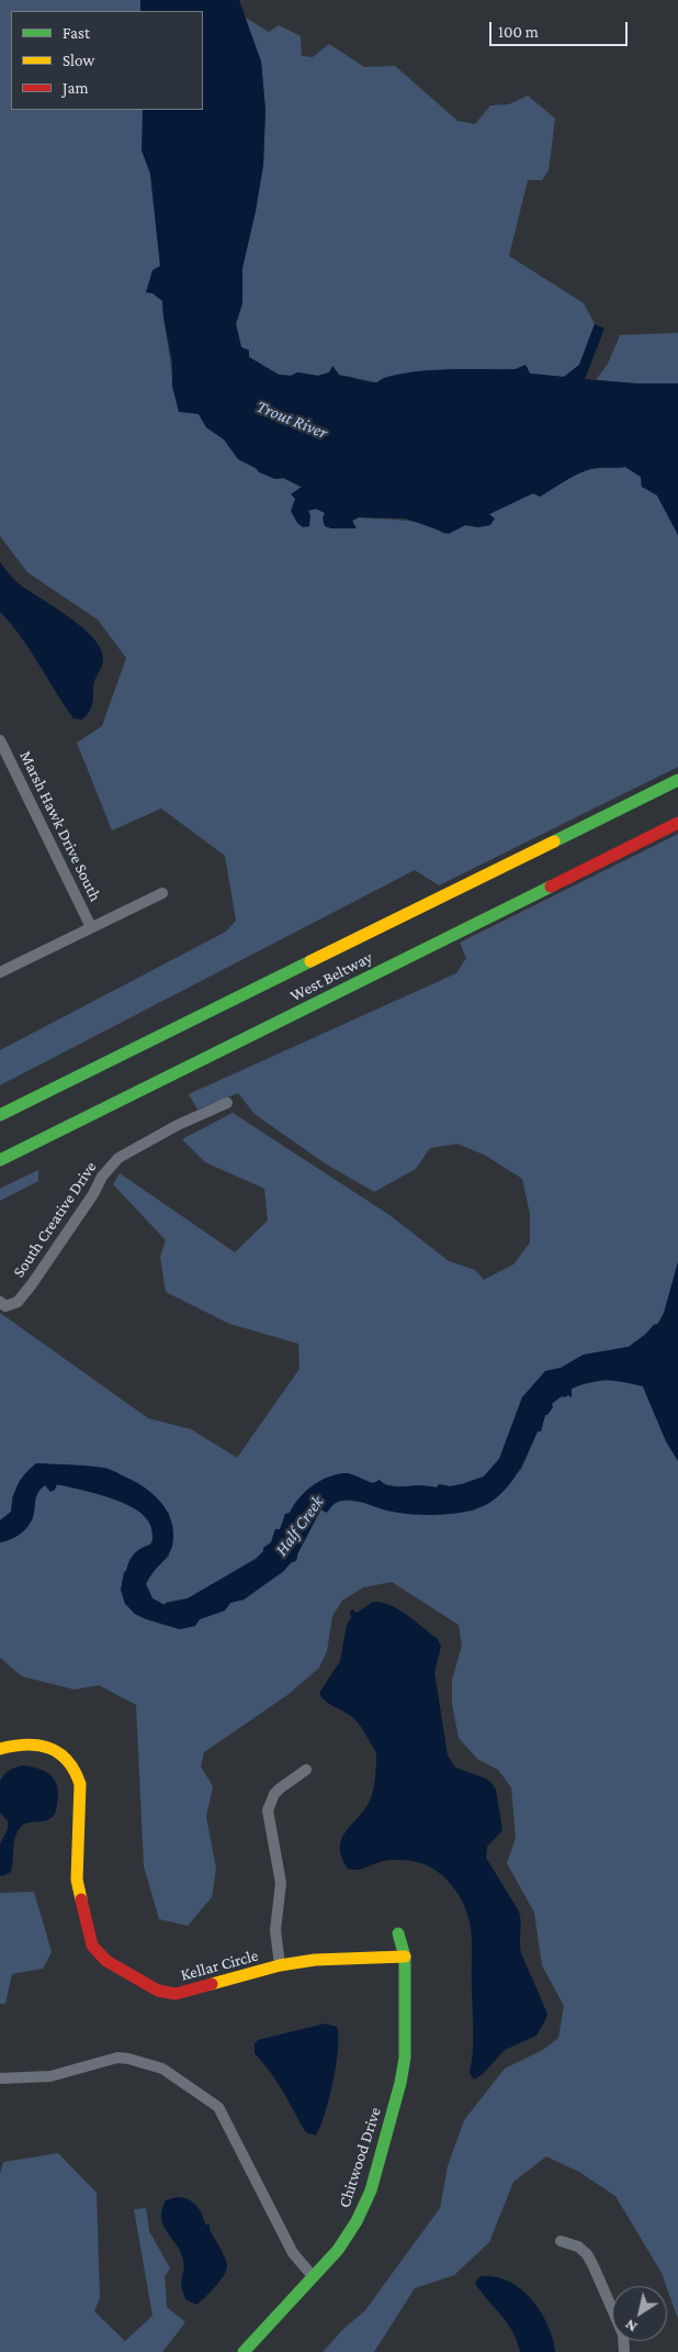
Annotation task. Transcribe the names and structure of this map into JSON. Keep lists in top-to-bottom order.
{
  "streets": {
    "main road": ["West Beltway", "Kellar Circle", "Chitwood Drive"],
    "street": ["Marsh Hawk Drive South", "South Creative Drive"]
  },
  "crossings": [
    ["Kellar Circle", "Chitwood Drive"]
  ],
  "water": ["Trout River", "Half Creek"],
  "legend": ["Fast", "Slow", "Jam"],
  "scale_bar": "100 m",
  "north": "bottom left"
}
